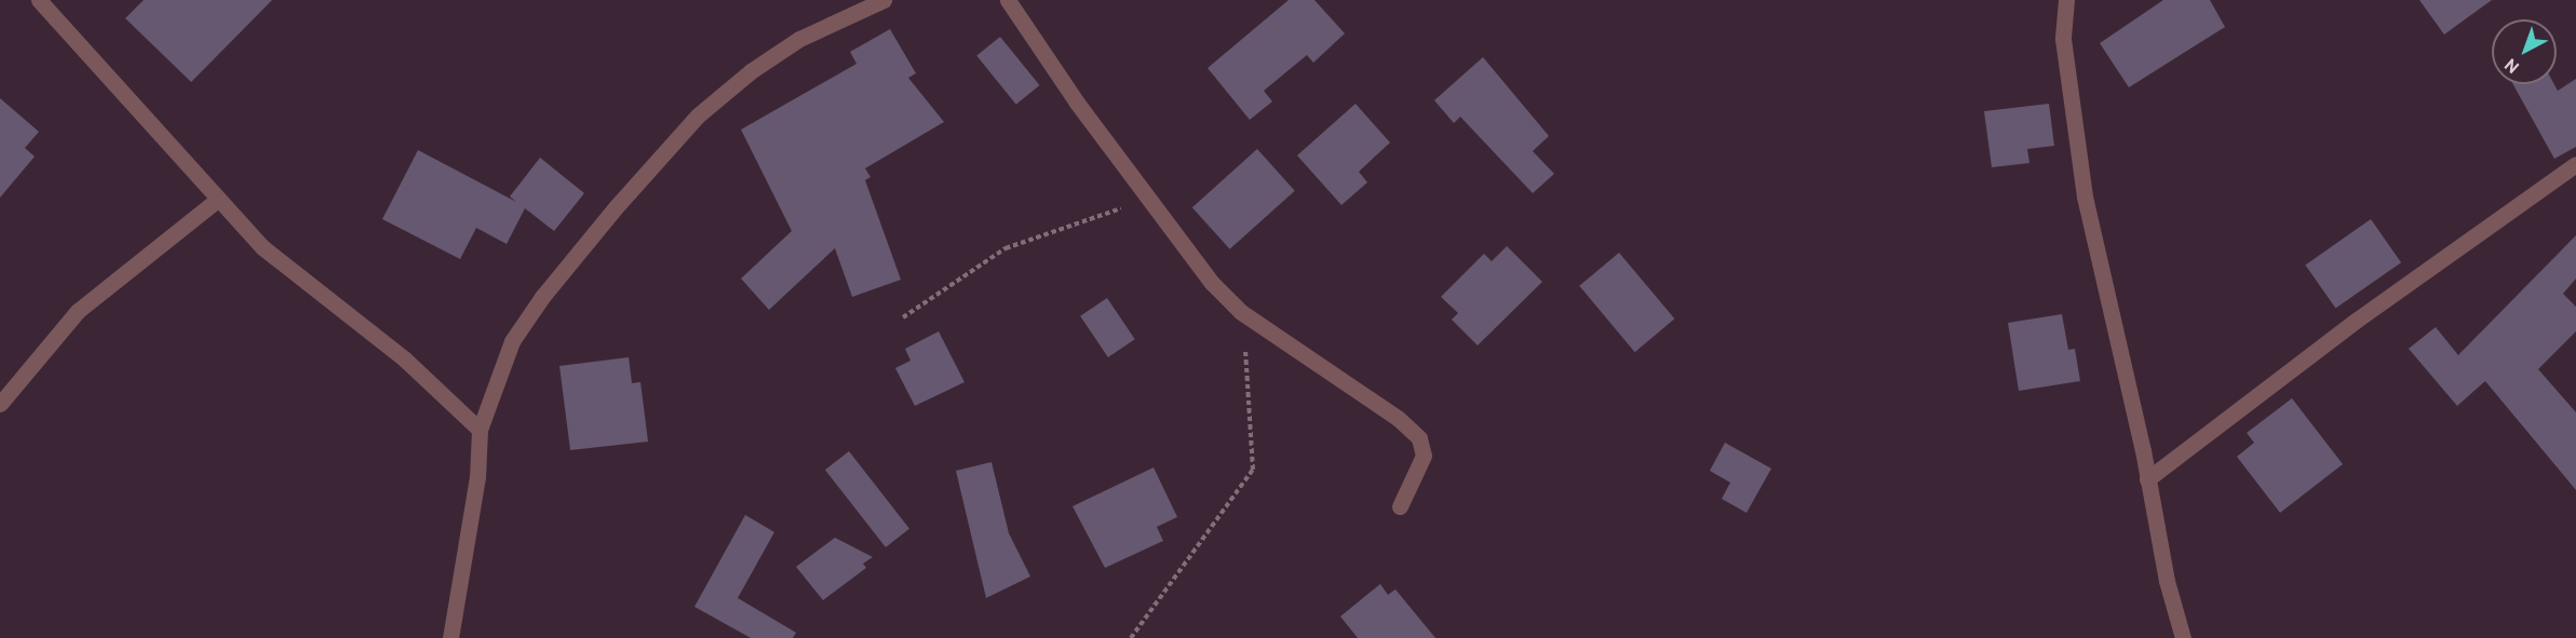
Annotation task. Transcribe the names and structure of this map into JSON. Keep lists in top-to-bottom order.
{
  "north": "bottom left"
}
